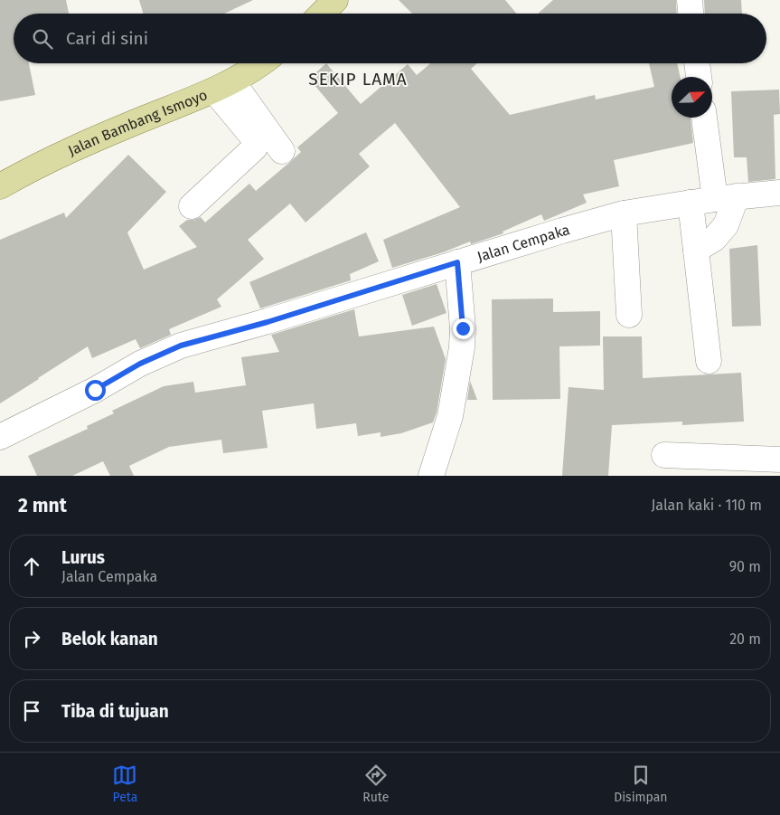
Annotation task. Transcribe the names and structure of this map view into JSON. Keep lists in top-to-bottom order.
{
  "streets": {
    "main road": ["Jalan Bambang Ismoyo"],
    "street": ["Jalan Cempaka"]
  },
  "districts": ["SEKIP LAMA"],
  "north": "top right",
  "page": {
    "search": "Cari di sini",
    "heading": ["2 mnt", "Jalan kaki · 110 m"],
    "list": [
      ["Lurus", "Jalan Cempaka", "90 m"],
      ["Belok kanan", "20 m"],
      "Tiba di tujuan"
    ],
    "nav": ["Peta", "Rute", "Disimpan"]
  }
}
